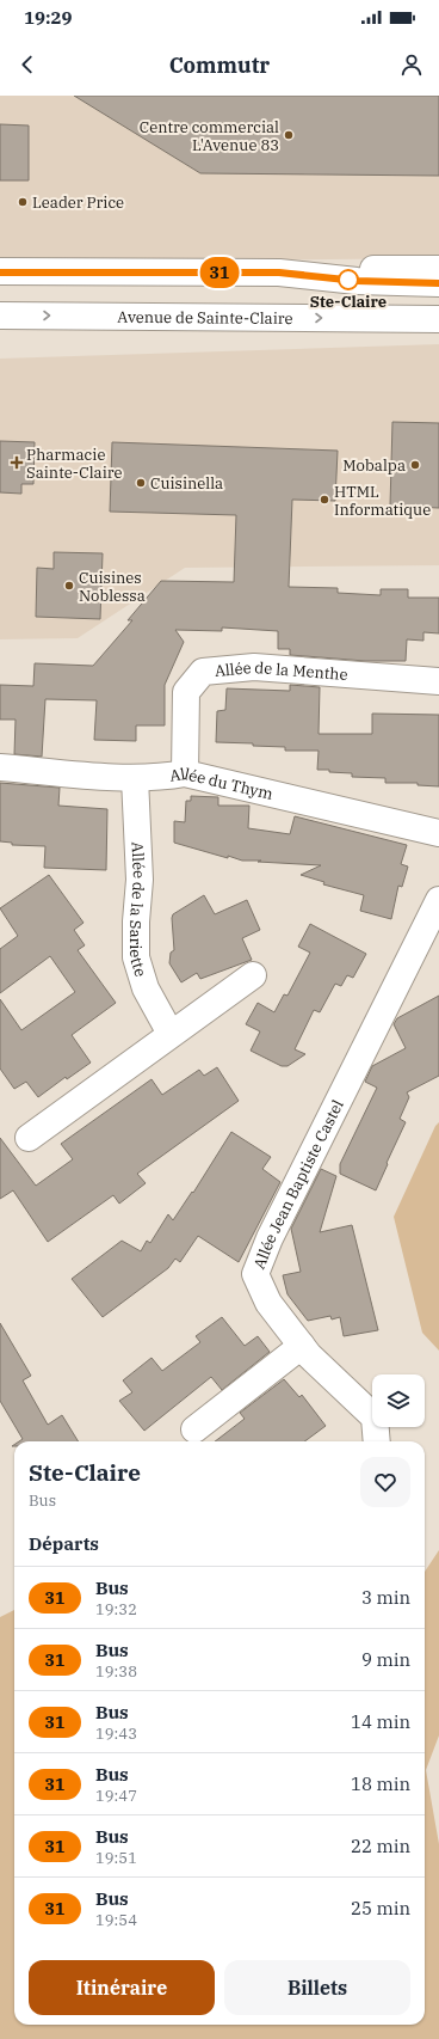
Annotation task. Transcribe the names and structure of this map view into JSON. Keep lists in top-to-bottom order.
{
  "streets": {
    "street": [
      "Avenue de Sainte-Claire",
      "Allée de la Menthe",
      "Allée du Thym",
      "Allée de la Sariette",
      "Allée Jean Baptiste Castel"
    ]
  },
  "crossings": [
    ["Allée de la Menthe", "Allée du Thym"],
    ["Allée du Thym", "Allée de la Sariette"]
  ],
  "places": {
    "other": [
      "Centre commercial L'Avenue 83",
      "Leader Price",
      "Ste-Claire",
      "Mobalpa",
      "Cuisinella",
      "HTML Informatique",
      "Cuisines Noblessa"
    ],
    "health": ["Pharmacie Sainte-Claire"]
  },
  "lines": ["bus line 31"],
  "page": {
    "status": "19:29",
    "header": "Commutr",
    "on_map": "31",
    "heading": [
      ["Ste-Claire", "Bus"],
      "Départs"
    ],
    "list": [
      {
        "mark": "31",
        "name": "Bus",
        "note": "19:32",
        "value": "3 min"
      },
      {
        "mark": "31",
        "name": "Bus",
        "note": "19:38",
        "value": "9 min"
      },
      {
        "mark": "31",
        "name": "Bus",
        "note": "19:43",
        "value": "14 min"
      },
      {
        "mark": "31",
        "name": "Bus",
        "note": "19:47",
        "value": "18 min"
      },
      {
        "mark": "31",
        "name": "Bus",
        "note": "19:51",
        "value": "22 min"
      },
      {
        "mark": "31",
        "name": "Bus",
        "note": "19:54",
        "value": "25 min"
      }
    ],
    "buttons": ["Itinéraire", "Billets"]
  }
}
